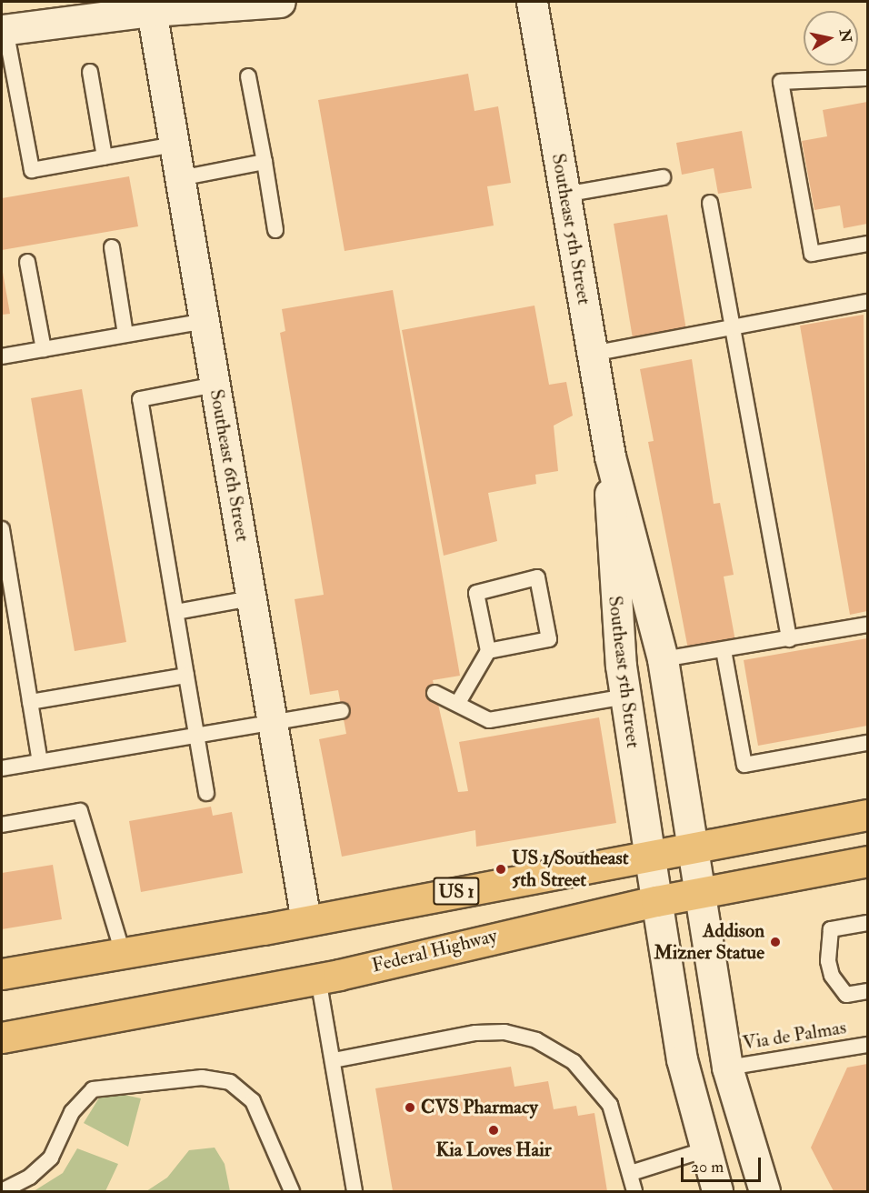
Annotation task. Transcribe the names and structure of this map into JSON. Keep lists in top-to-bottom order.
{
  "streets": {
    "main road": ["Southeast 5th Street", "US 1", "Federal Highway"],
    "street": ["Southeast 6th Street"],
    "lane": ["Via de Palmas"]
  },
  "crossings": [
    ["Southeast 5th Street", "US 1"],
    ["Southeast 5th Street", "Federal Highway"],
    ["Southeast 5th Street", "Via de Palmas"],
    ["Southeast 6th Street", "US 1"]
  ],
  "places": [
    "US 1/Southeast 5th Street",
    "Addison Mizner Statue",
    "CVS Pharmacy",
    "Kia Loves Hair"
  ],
  "scale_bar": "20 m",
  "north": "right"
}
